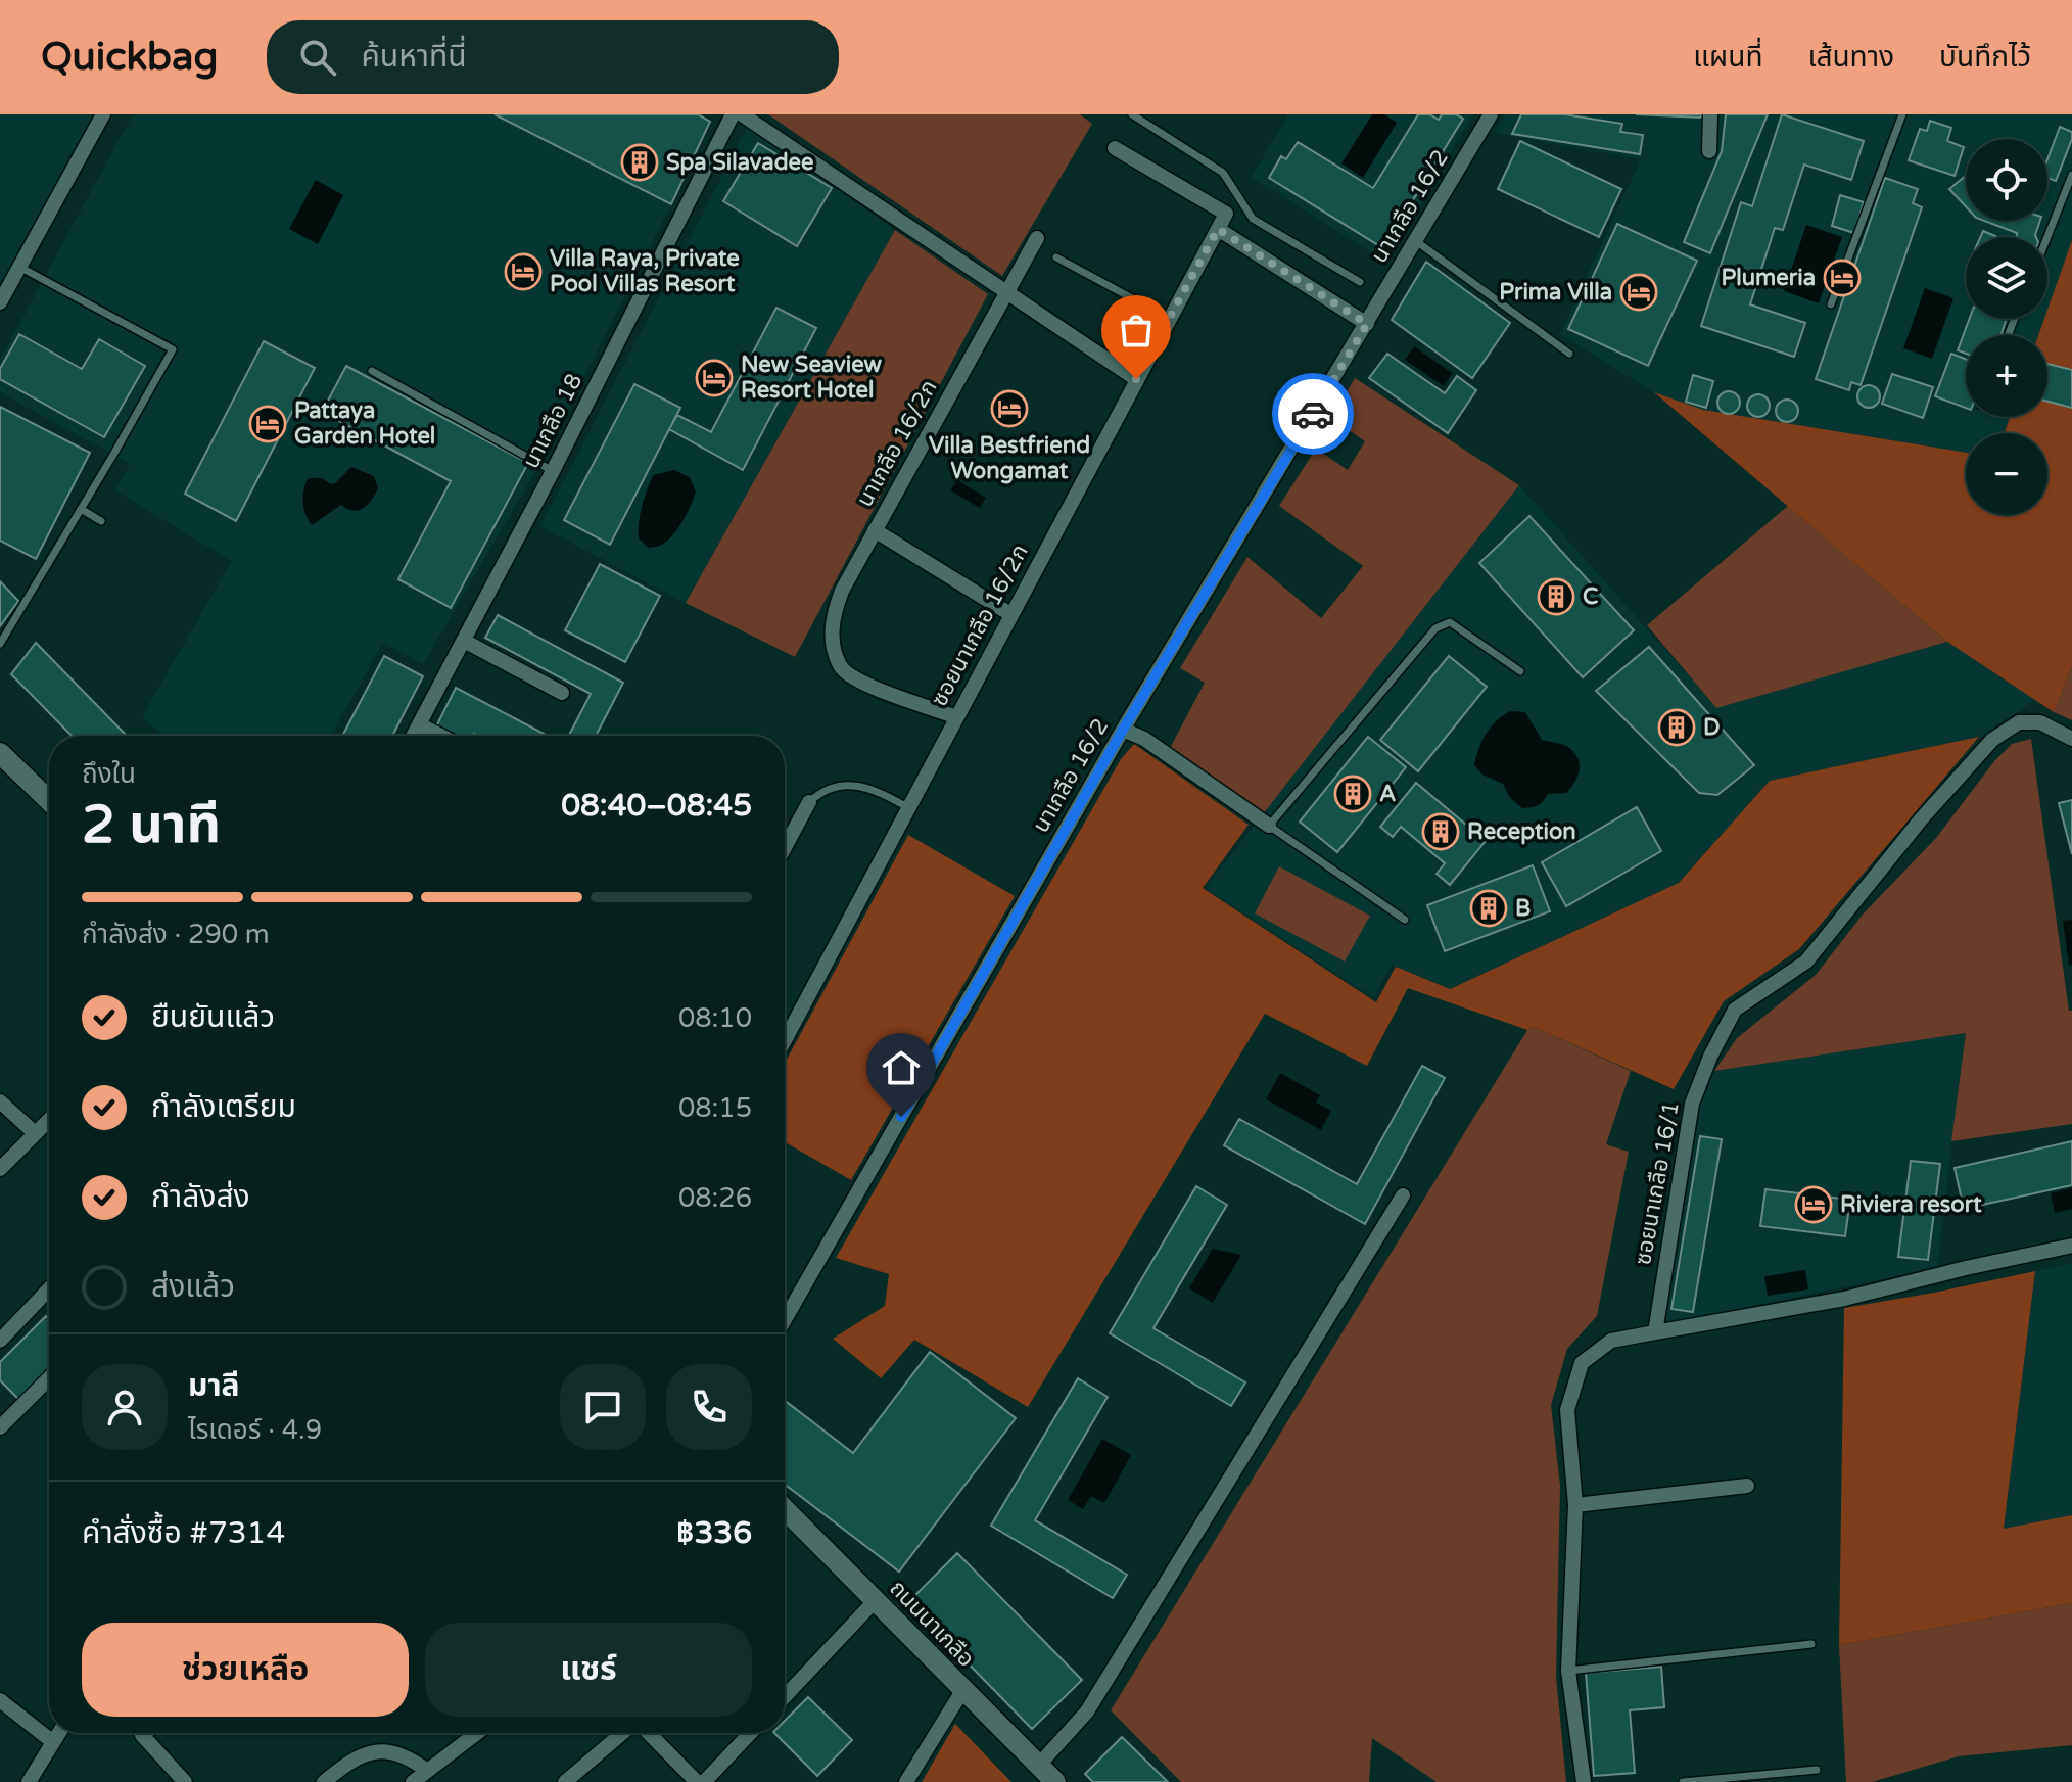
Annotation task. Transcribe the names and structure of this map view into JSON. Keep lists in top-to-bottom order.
{
  "streets": {
    "street": [
      "นาเกลือ 16/2",
      "นาเกลือ 18",
      "นาเกลือ 16/2ก",
      "ซอยนาเกลือ 16/2ก",
      "ซอยนาเกลือ 16/1",
      "ถนนนาเกลือ"
    ]
  },
  "crossings": [
    ["นาเกลือ 16/2ก", "ซอยนาเกลือ 16/2ก"]
  ],
  "places": {
    "building": [
      "Spa Silavadee",
      "C",
      "D",
      "A",
      "Reception",
      "B"
    ],
    "hotel": [
      "Villa Raya, Private Pool Villas Resort",
      "Plumeria",
      "Prima Villa",
      "New Seaview Resort Hotel",
      "Villa Bestfriend Wongamat",
      "Pattaya Garden Hotel",
      "Riviera resort"
    ]
  },
  "page": {
    "header": "Quickbag",
    "search": "ค้นหาที่นี่",
    "nav": ["แผนที่", "เส้นทาง", "บันทึกไว้"],
    "map_buttons": ["+", "−"],
    "heading": ["2 นาที", "ถึงใน", "08:40–08:45"],
    "panel": [
      "มาลี",
      "ไรเดอร์ · 4.9",
      "คำสั่งซื้อ #7314",
      "฿336"
    ],
    "bar": "กำลังส่ง · 290 m",
    "list": [
      ["ยืนยันแล้ว", "08:10"],
      ["กำลังเตรียม", "08:15"],
      ["กำลังส่ง", "08:26"],
      "ส่งแล้ว"
    ],
    "buttons": ["ช่วยเหลือ", "แชร์"]
  }
}
